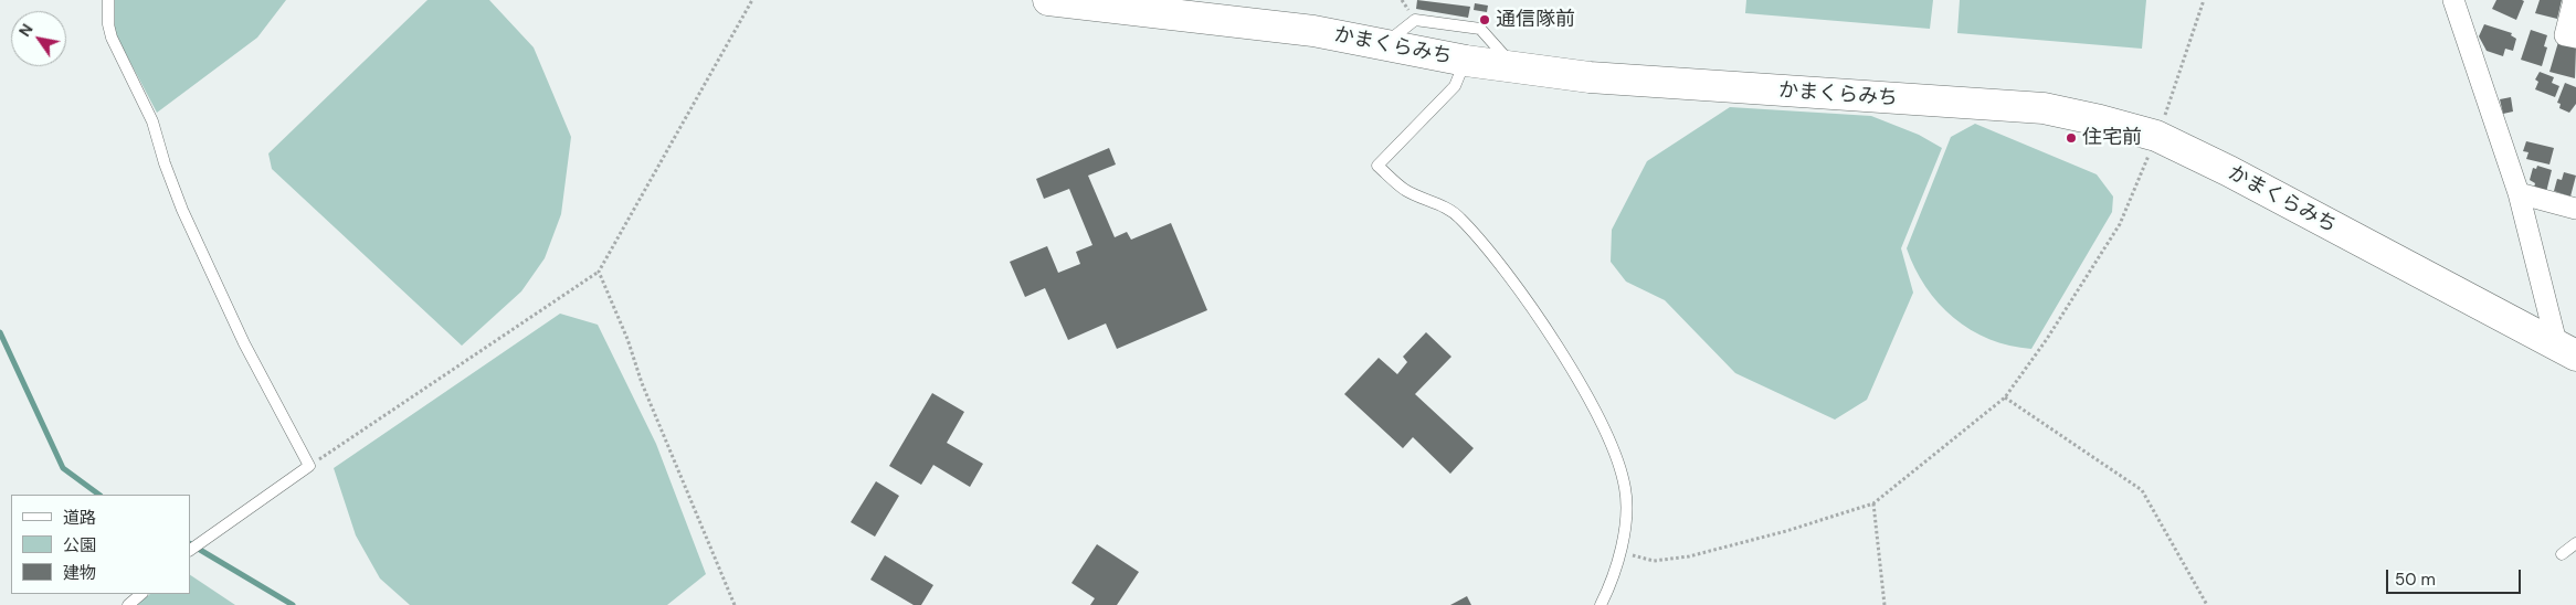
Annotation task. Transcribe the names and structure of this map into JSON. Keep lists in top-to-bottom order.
{
  "streets": {
    "main road": ["かまくらみち"]
  },
  "places": ["通信隊前", "住宅前"],
  "legend": ["道路", "公園", "建物"],
  "scale_bar": "50 m",
  "north": "top left"
}
